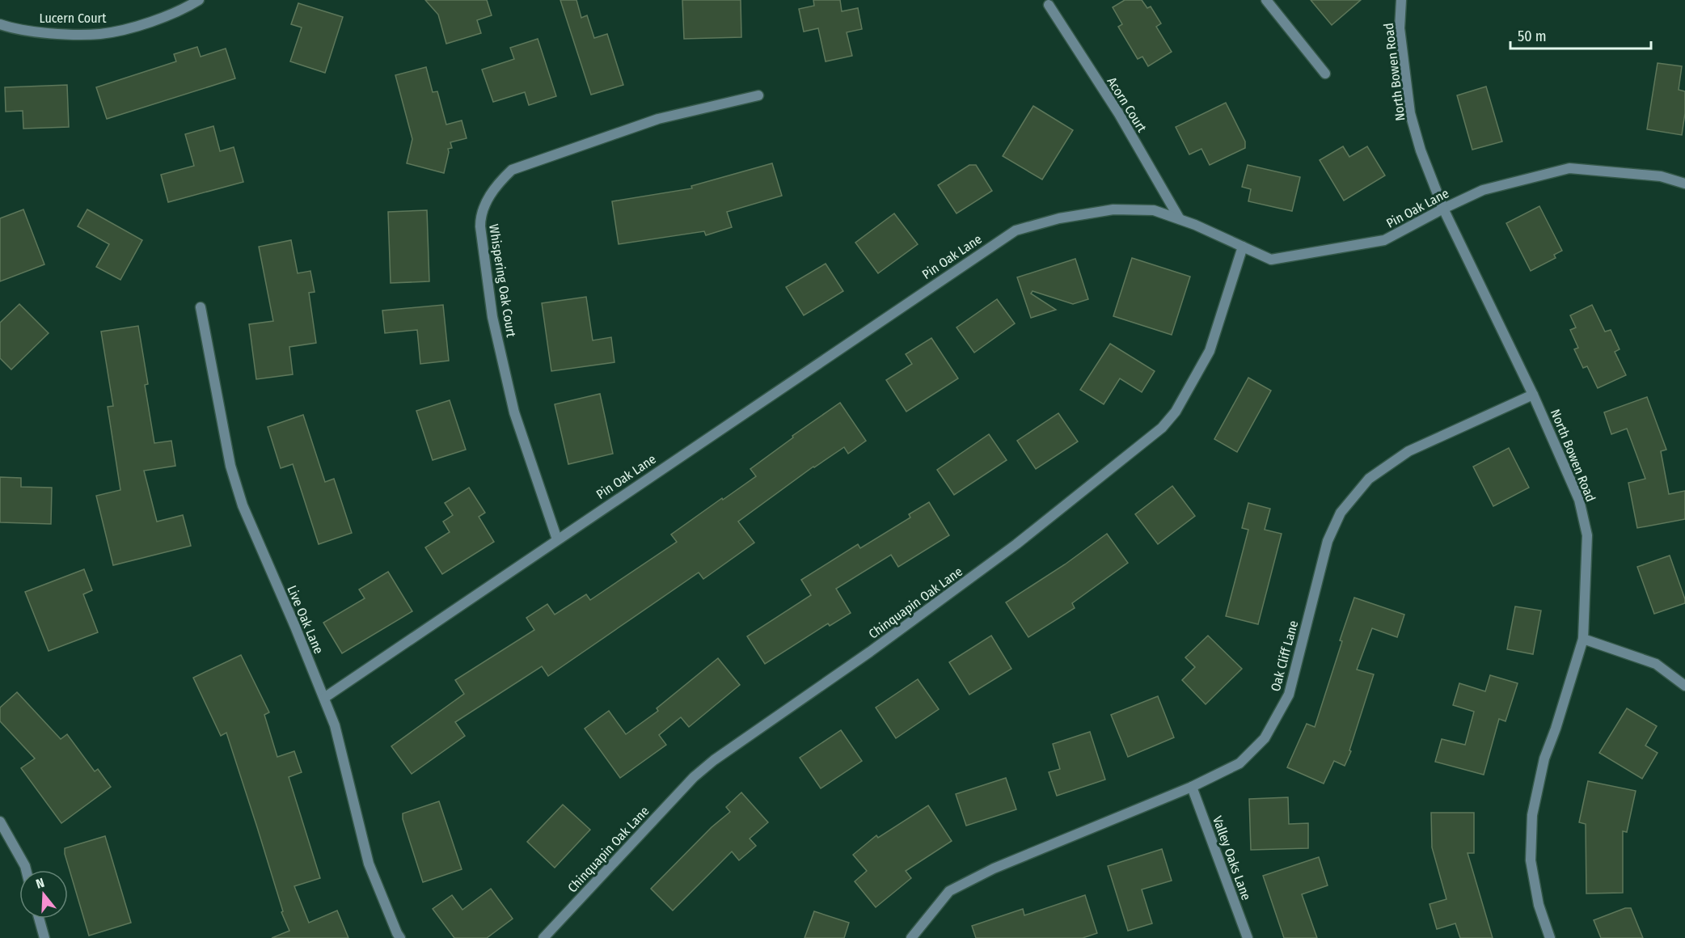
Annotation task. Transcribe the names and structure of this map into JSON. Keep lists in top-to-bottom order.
{
  "streets": {
    "street": [
      "Lucern Court",
      "North Bowen Road",
      "Acorn Court",
      "Pin Oak Lane",
      "Whispering Oak Court",
      "Chinquapin Oak Lane",
      "Live Oak Lane",
      "Oak Cliff Lane",
      "Valley Oaks Lane"
    ]
  },
  "crossings": [
    ["North Bowen Road", "Pin Oak Lane"],
    ["North Bowen Road", "Oak Cliff Lane"],
    ["Acorn Court", "Pin Oak Lane"],
    ["Pin Oak Lane", "Whispering Oak Court"],
    ["Pin Oak Lane", "Chinquapin Oak Lane"],
    ["Pin Oak Lane", "Live Oak Lane"],
    ["Oak Cliff Lane", "Valley Oaks Lane"]
  ],
  "scale_bar": "50 m",
  "north": "top"
}
